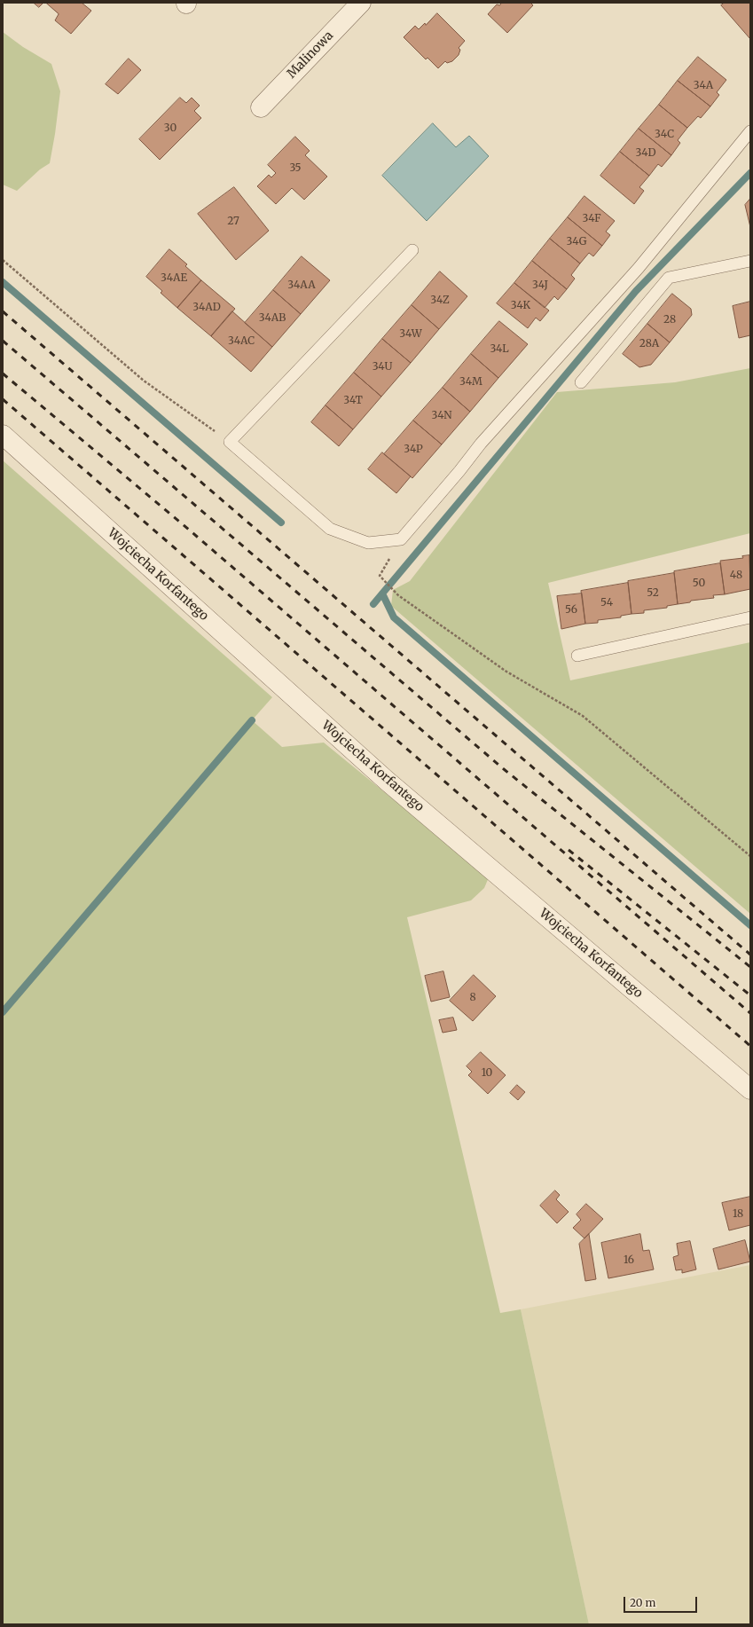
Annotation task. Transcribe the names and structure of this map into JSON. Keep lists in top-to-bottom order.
{
  "streets": {
    "street": ["Malinowa", "Wojciecha Korfantego"]
  },
  "house_numbers": [
    "34A",
    "30",
    "34C",
    "34D",
    "35",
    "34F",
    "27",
    "34G",
    "34AE",
    "34AA",
    "34J",
    "34Z",
    "34K",
    "34AD",
    "34AB",
    "28",
    "34W",
    "34AC",
    "28A",
    "34L",
    "34U",
    "34M",
    "34T",
    "34N",
    "34P",
    "48",
    "50",
    "52",
    "54",
    "56",
    "8",
    "10",
    "18",
    "16"
  ],
  "scale_bar": "20 m"
}
